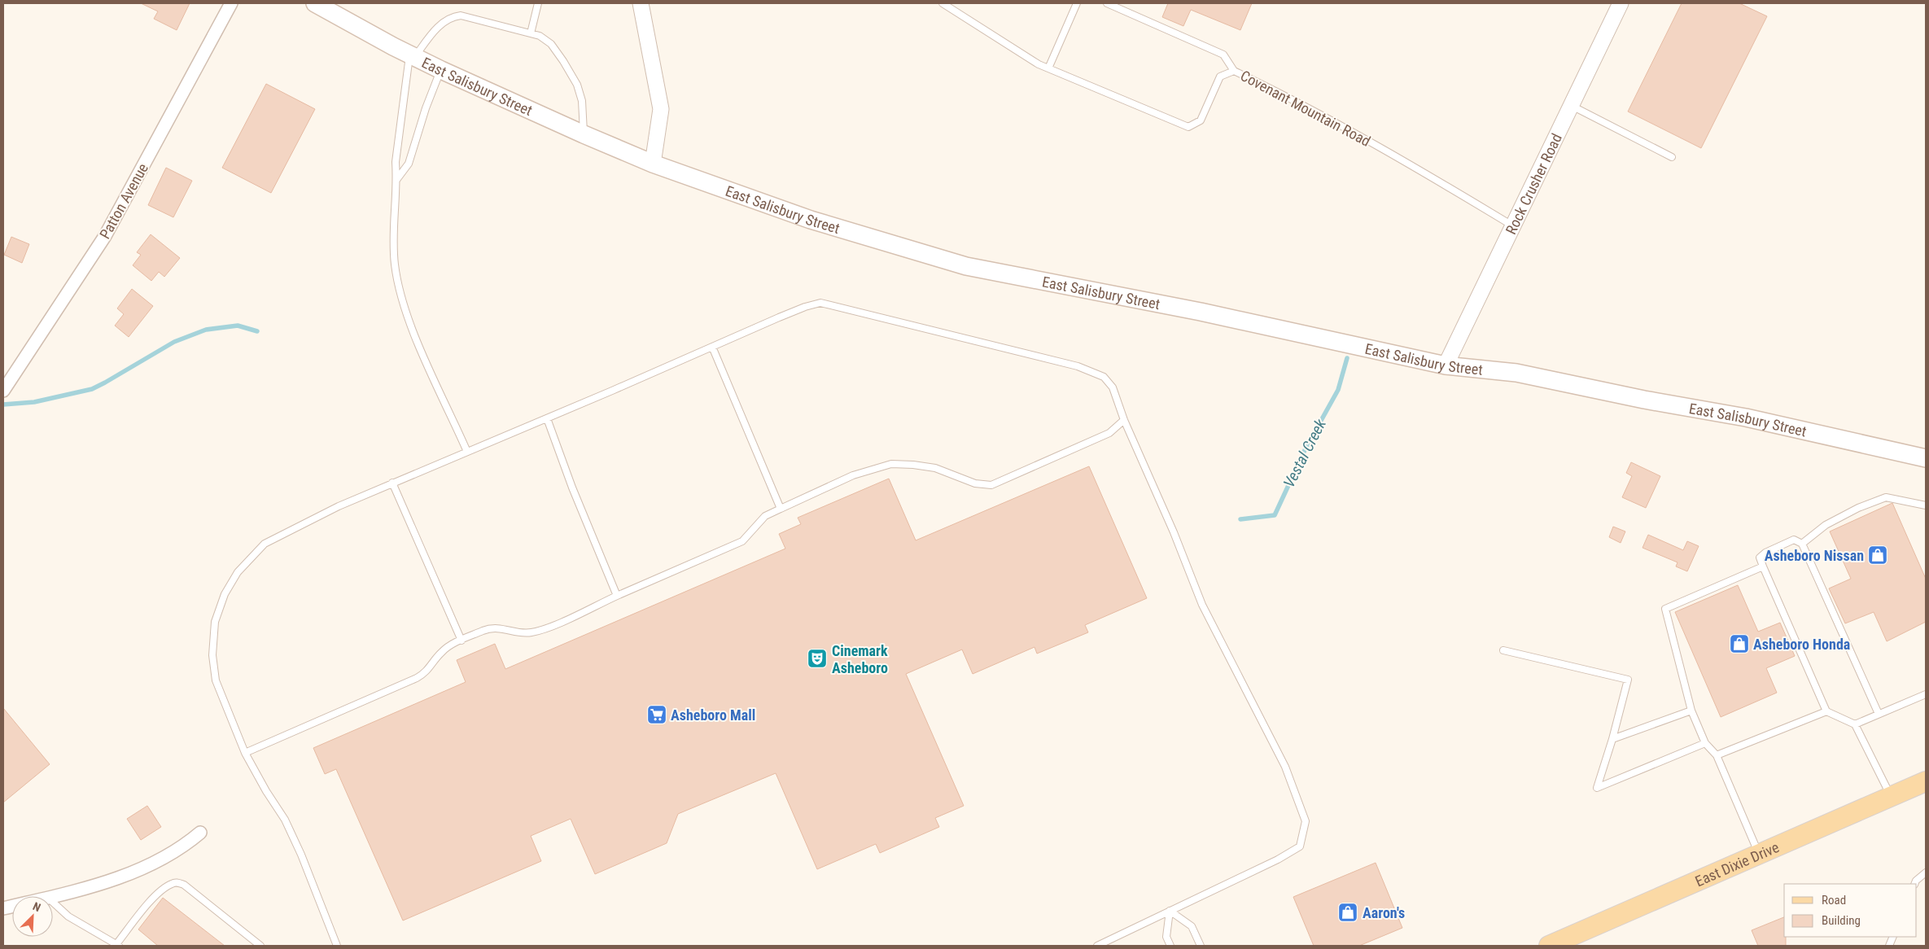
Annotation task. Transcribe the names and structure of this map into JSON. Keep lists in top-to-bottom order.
{
  "streets": {
    "main road": ["East Salisbury Street", "East Dixie Drive"],
    "street": ["Rock Crusher Road", "Patton Avenue"],
    "lane": ["Covenant Mountain Road"]
  },
  "crossings": [
    ["East Salisbury Street", "Rock Crusher Road"],
    ["Covenant Mountain Road", "Rock Crusher Road"]
  ],
  "water": ["Vestal Creek"],
  "places": {
    "shop": ["Asheboro Nissan", "Asheboro Honda", "Aaron's"],
    "theatre": ["Cinemark Asheboro"],
    "supermarket": ["Asheboro Mall"]
  },
  "legend": ["Road", "Building"],
  "north": "top right"
}
